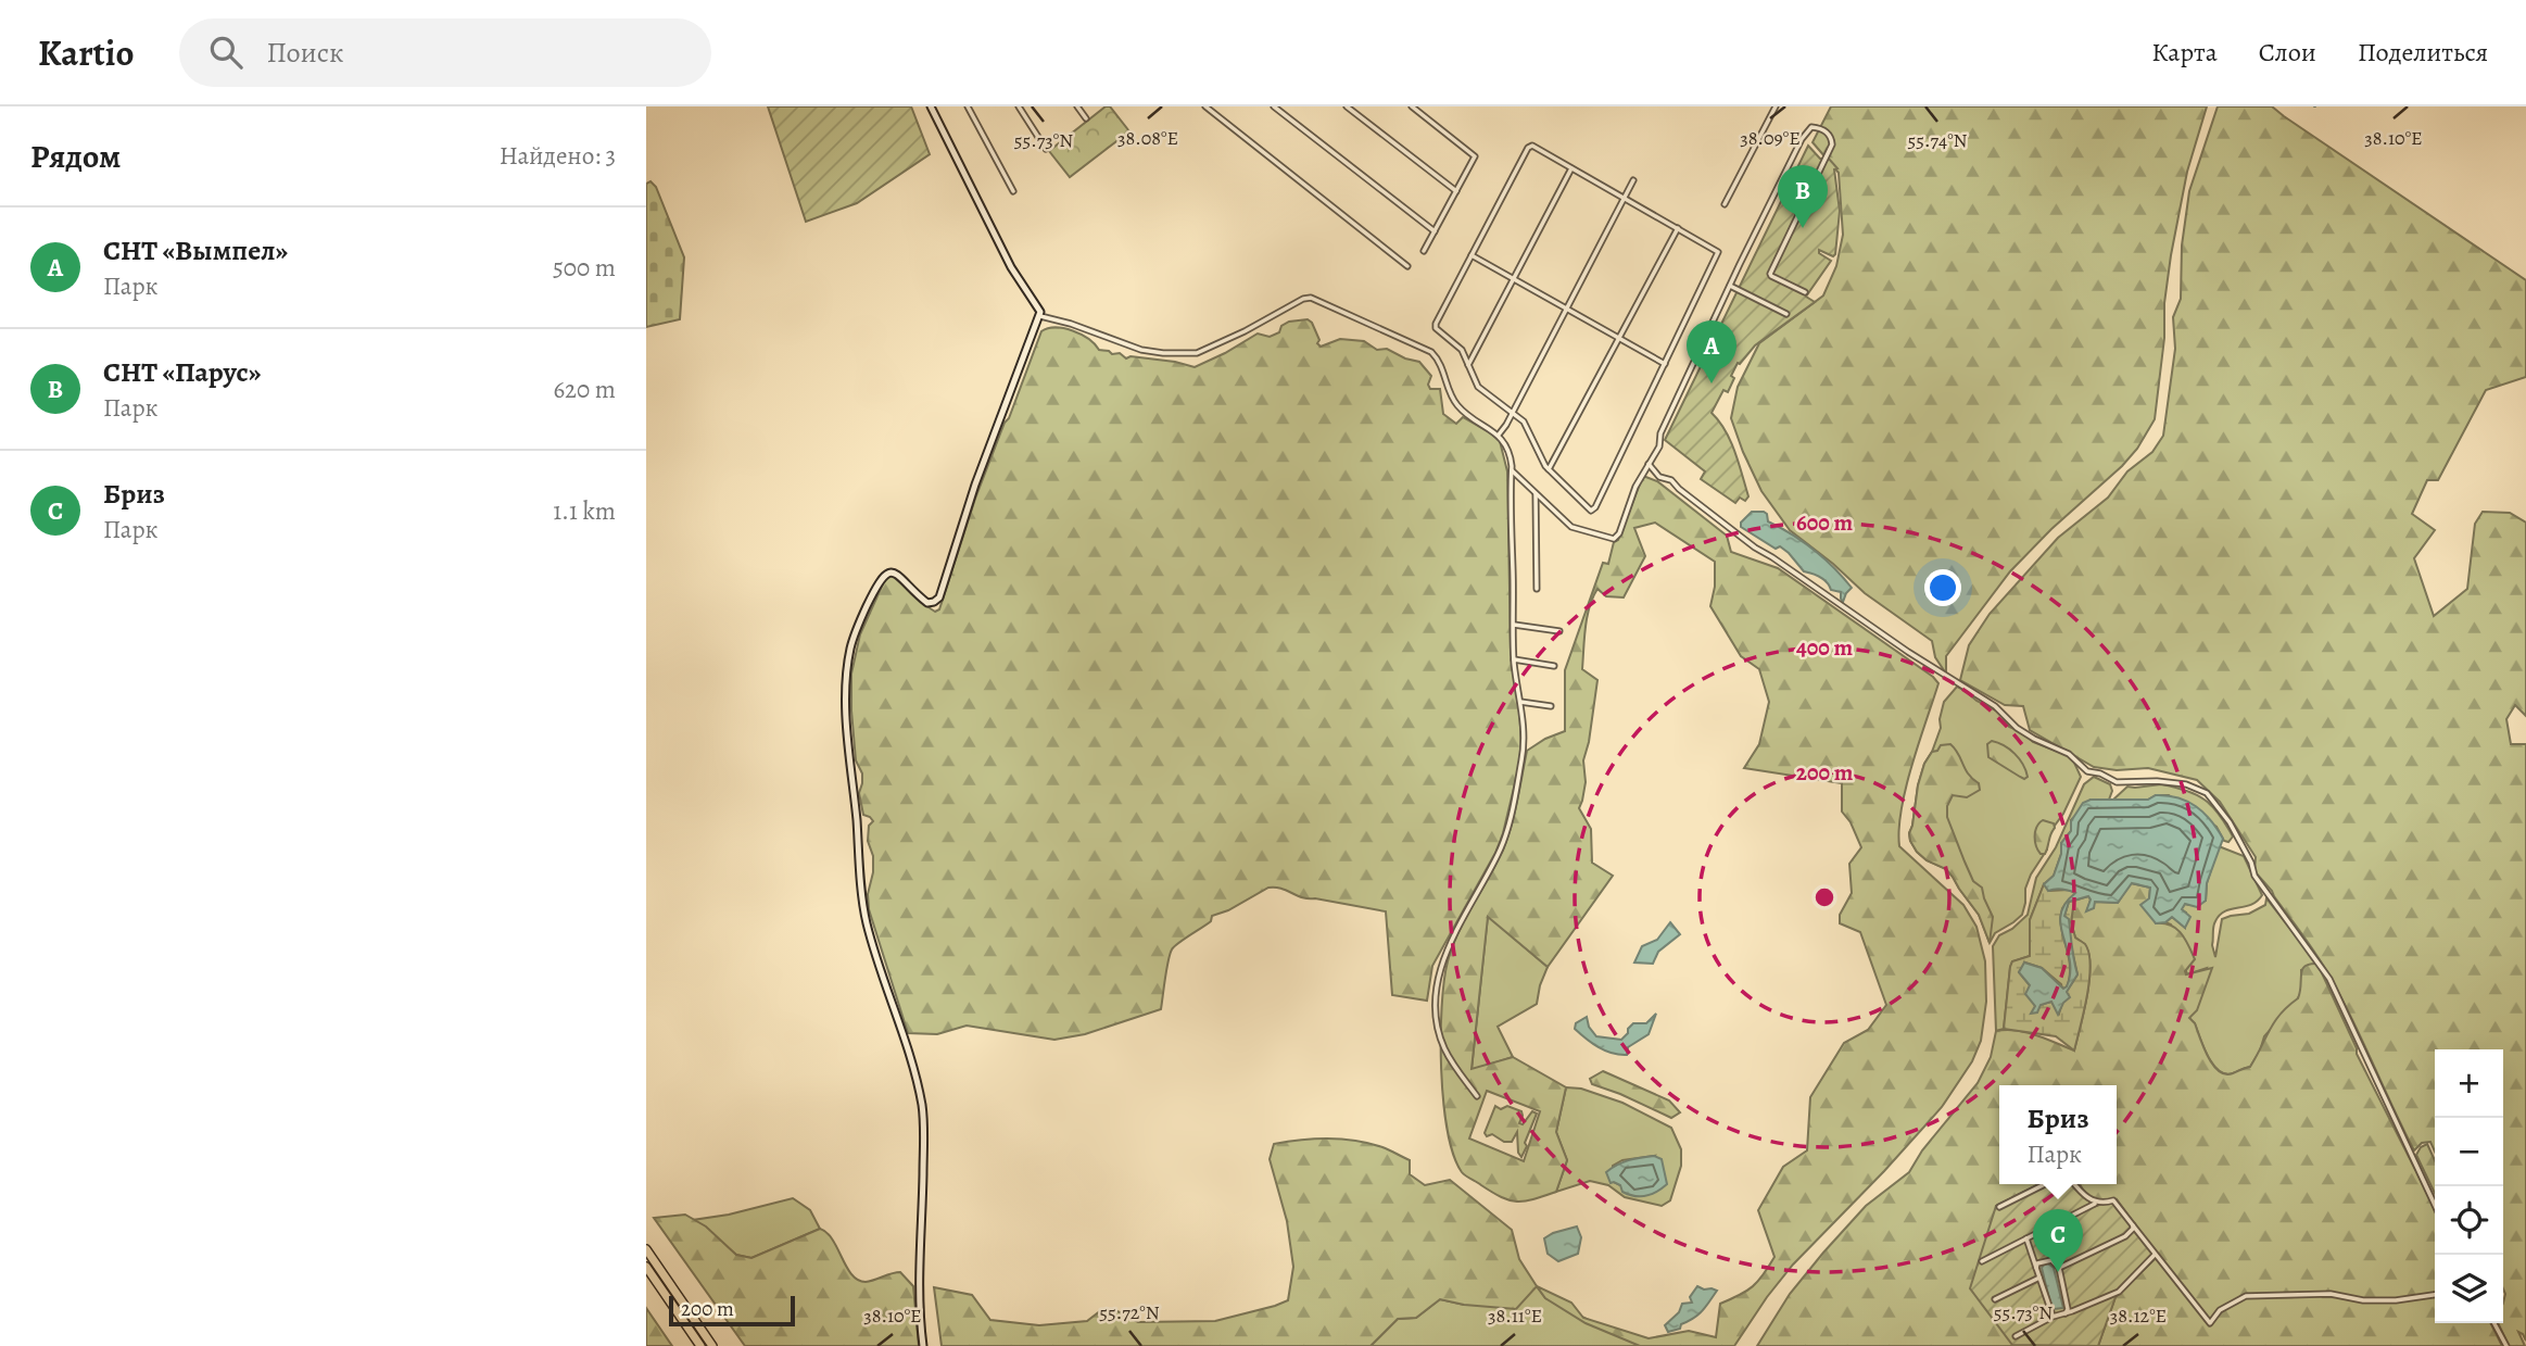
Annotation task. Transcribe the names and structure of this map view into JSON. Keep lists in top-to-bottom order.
{
  "scale_bar": "200 m",
  "page": {
    "header": "Kartio",
    "search": "Поиск",
    "nav": ["Карта", "Слои", "Поделиться"],
    "heading": ["Рядом", "Найдено: 3"],
    "pins": ["B", "A", "C"],
    "list": [
      {
        "mark": "A",
        "name": "СНТ «Вымпел»",
        "note": "Парк",
        "value": "500 m"
      },
      {
        "mark": "B",
        "name": "СНТ «Парус»",
        "note": "Парк",
        "value": "620 m"
      },
      {
        "mark": "C",
        "name": "Бриз",
        "note": "Парк",
        "value": "1.1 km"
      }
    ],
    "map_buttons": ["+", "−"],
    "popup": ["Бриз", "Парк"],
    "scale": "200 m"
  },
  "coordinates": [
    "38.10°E",
    "38.08°E",
    "38.09°E",
    "55.73°N",
    "55.74°N",
    "55.72°N",
    "38.11°E",
    "38.12°E"
  ],
  "rings": ["600 m", "400 m", "200 m"]
}
